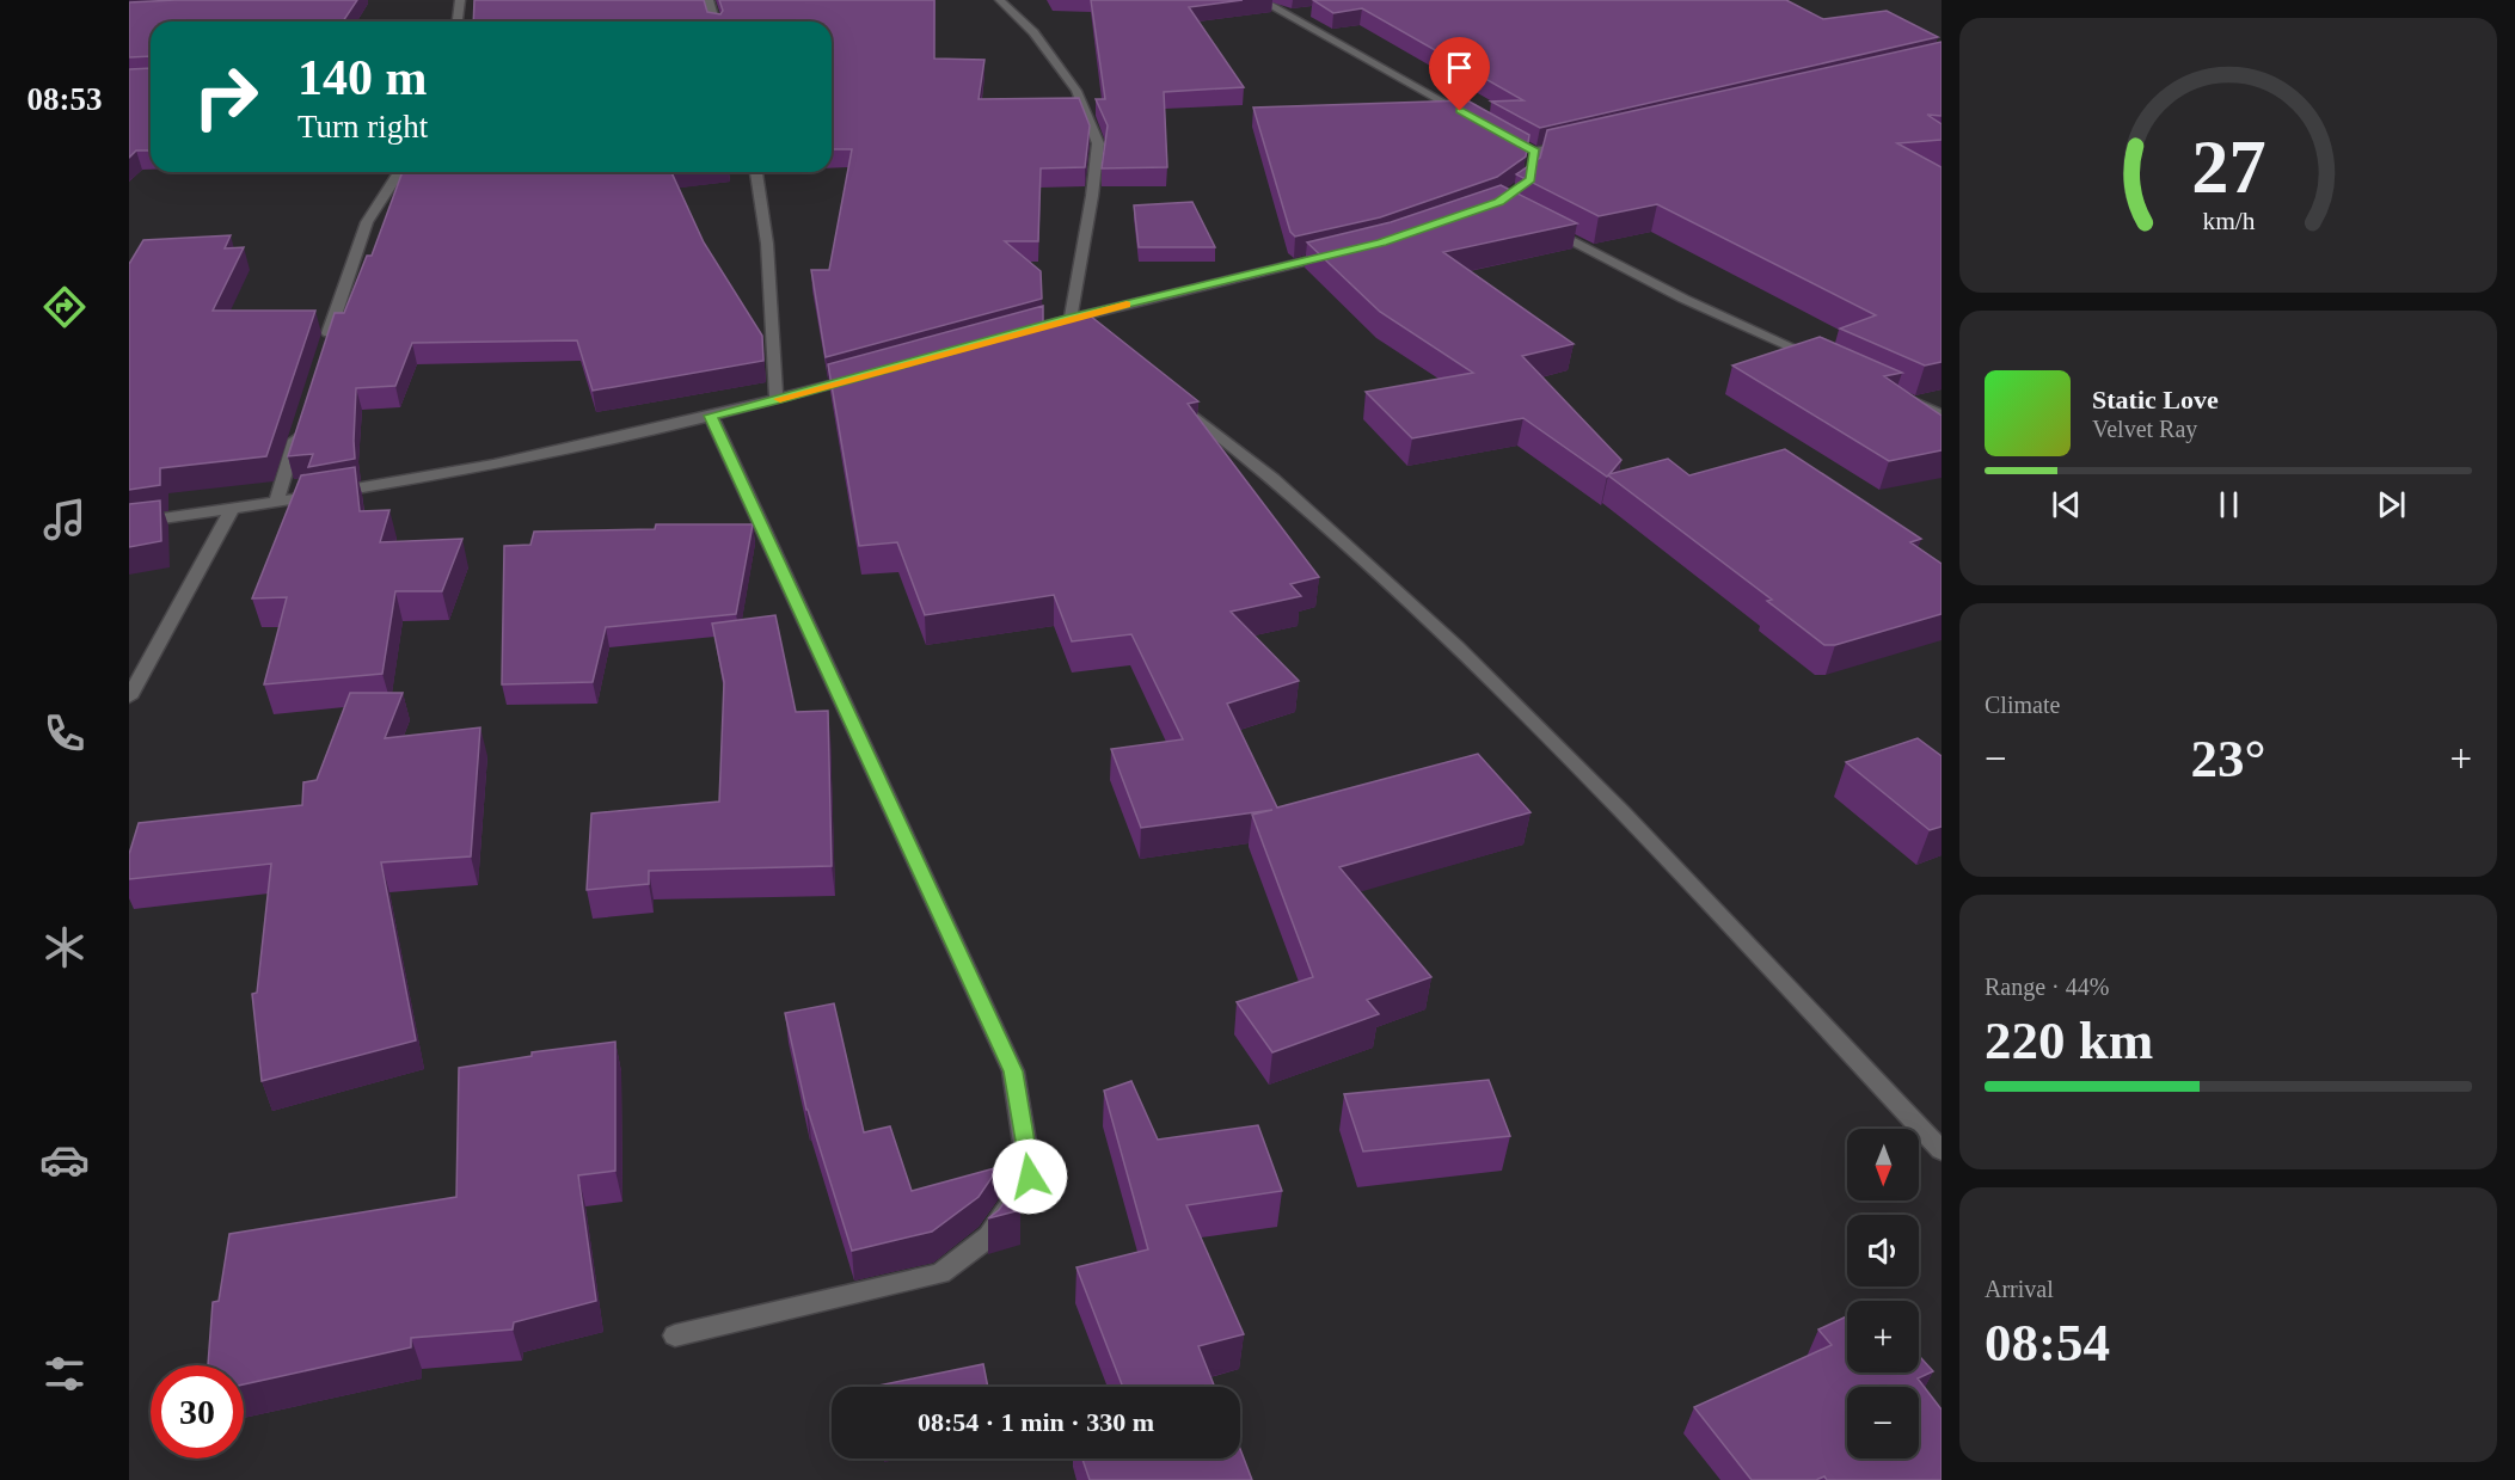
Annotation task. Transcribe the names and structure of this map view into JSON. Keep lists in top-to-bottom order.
{
  "north": "bottom",
  "page": {
    "tabs": "08:53",
    "turn": ["140 m", "Turn right"],
    "song": ["Static Love", "Velvet Ray"],
    "tile": [
      "Climate",
      ["Range · 44%", "220 km"],
      ["Arrival", "08:54"]
    ],
    "heat": ["−", "23°", "+"],
    "map_buttons": ["+", "−"],
    "limit": "30",
    "trip": "08:54 · 1 min · 330 m",
    "gauge": ["27", "km/h"]
  }
}
